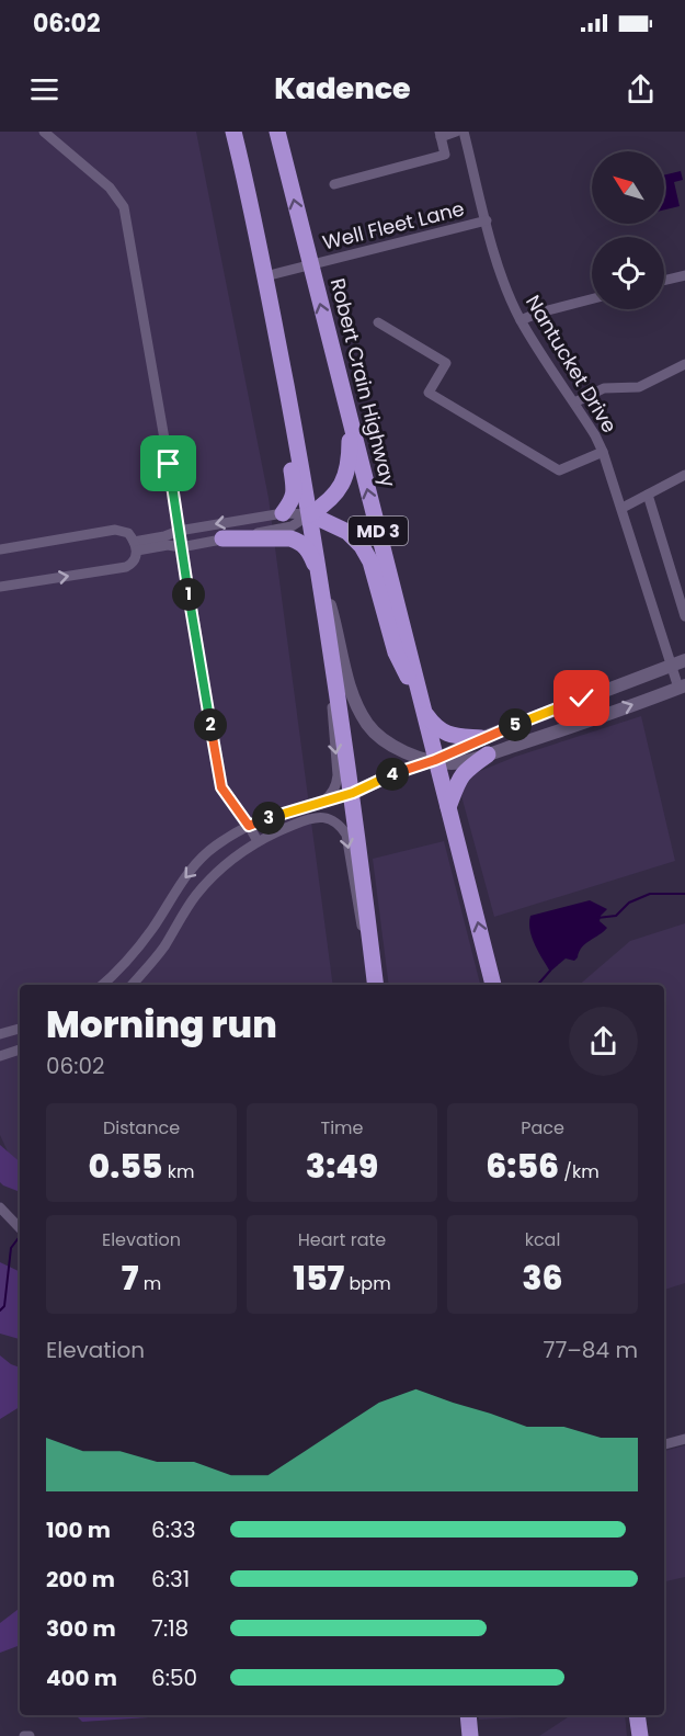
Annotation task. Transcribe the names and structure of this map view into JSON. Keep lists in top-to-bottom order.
{
  "streets": {
    "highway": ["Robert Crain Highway", "MD 3"],
    "street": ["Well Fleet Lane", "Nantucket Drive"]
  },
  "crossings": [
    ["Well Fleet Lane", "Nantucket Drive"],
    ["Well Fleet Lane", "Robert Crain Highway"]
  ],
  "north": "top left",
  "page": {
    "status": "06:02",
    "header": "Kadence",
    "pins": [
      "1",
      "2",
      "5",
      "4",
      "3"
    ],
    "heading": ["Morning run", "06:02"],
    "stats": [
      ["Distance", "0.55 km"],
      ["Time", "3:49"],
      ["Pace", "6:56 /km"],
      ["Elevation", "7 m"],
      ["Heart rate", "157 bpm"],
      ["kcal", "36"]
    ],
    "chart": ["Elevation", "77–84 m"],
    "list": [
      {
        "name": "100 m",
        "note": "6:33"
      },
      {
        "name": "200 m",
        "note": "6:31"
      },
      {
        "name": "300 m",
        "note": "7:18"
      },
      {
        "name": "400 m",
        "note": "6:50"
      }
    ]
  }
}
